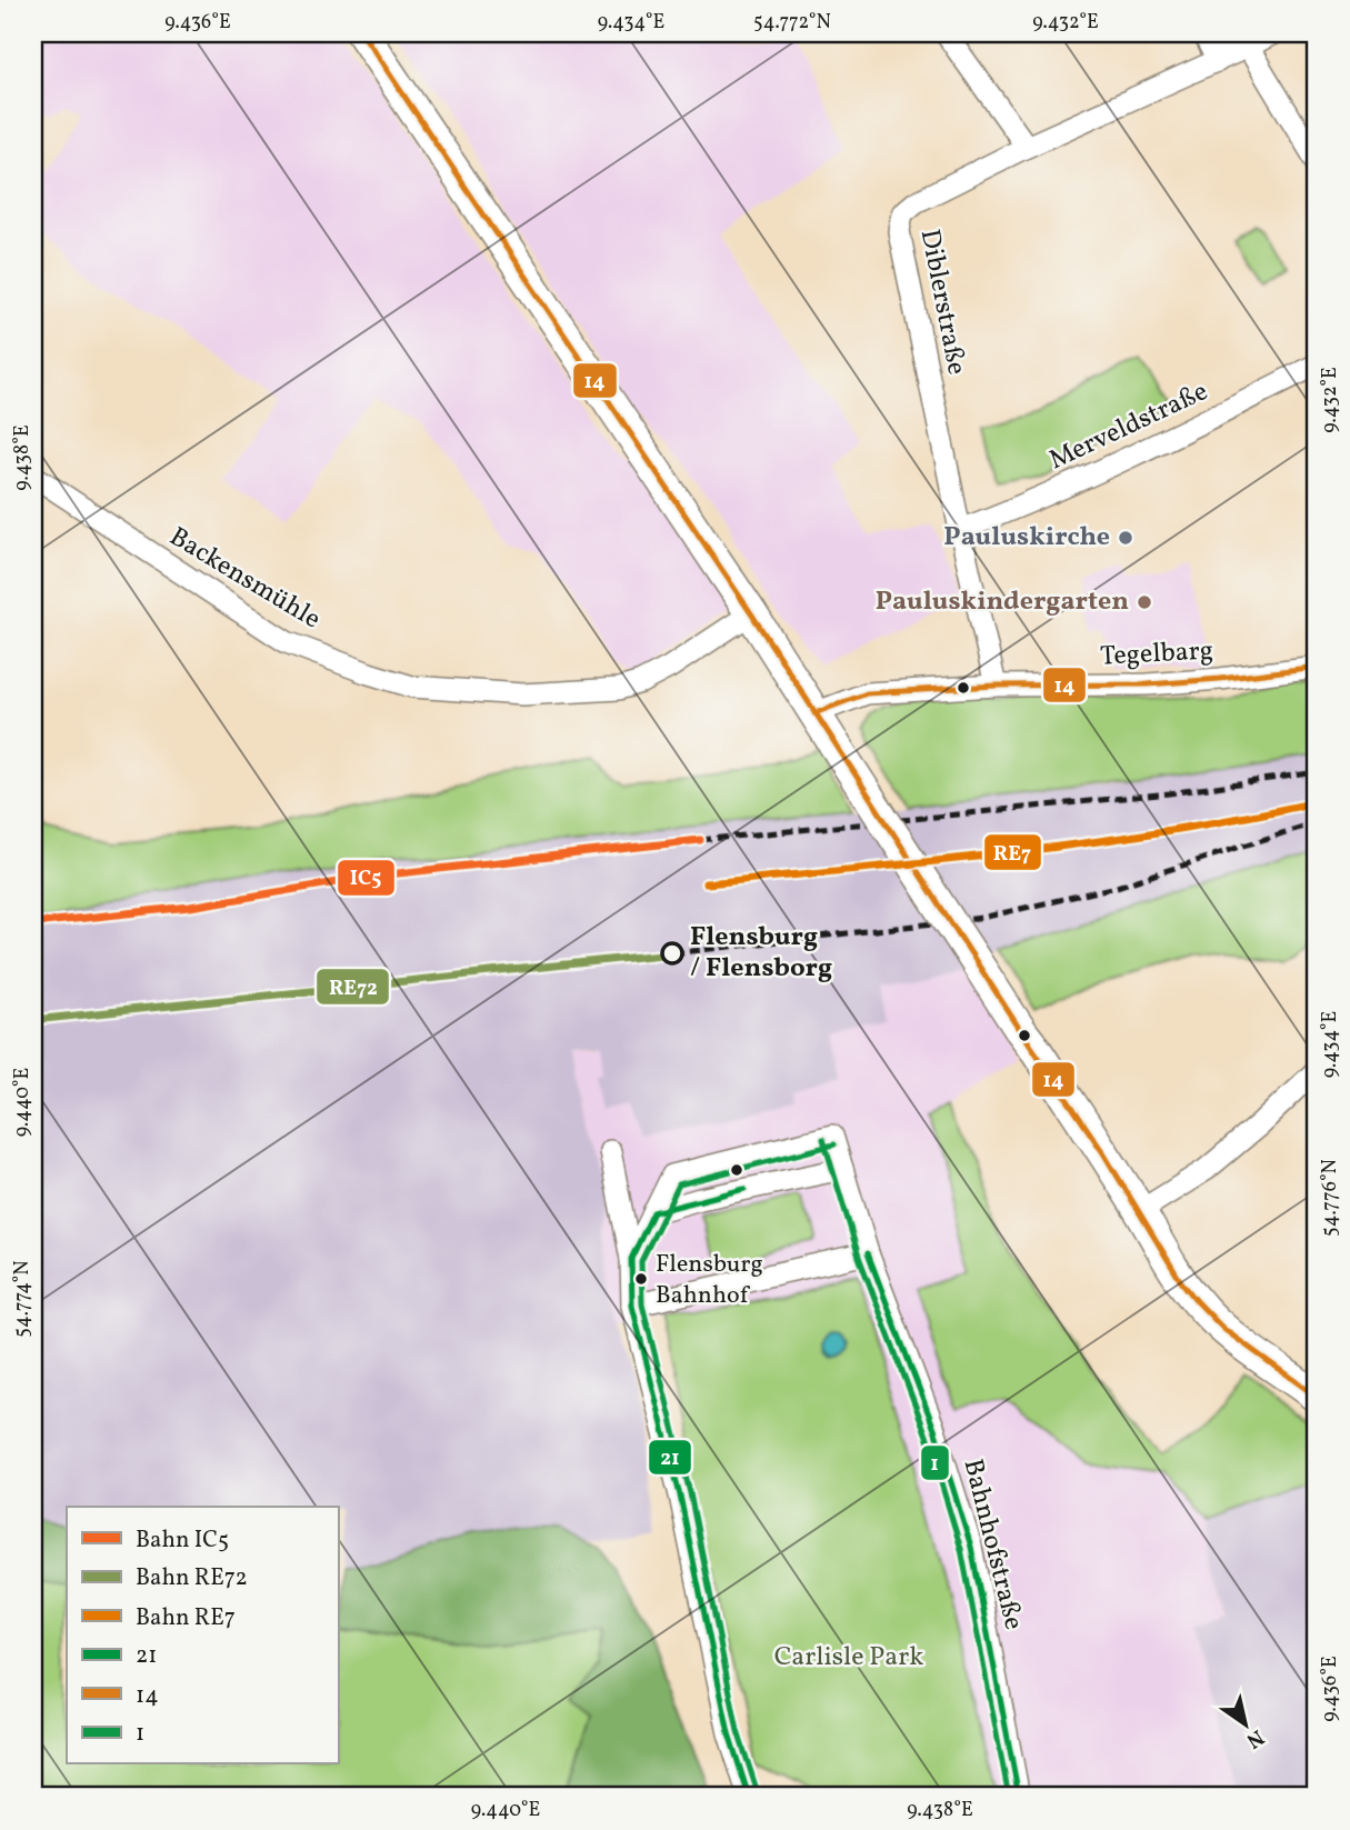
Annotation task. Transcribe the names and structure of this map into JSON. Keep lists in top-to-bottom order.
{
  "streets": {
    "street": [
      "Diblerstraße",
      "Merveldstraße",
      "Backensmühle",
      "Tegelbarg",
      "Bahnhofstraße"
    ]
  },
  "crossings": [
    ["Diblerstraße", "Merveldstraße"],
    ["Diblerstraße", "Tegelbarg"]
  ],
  "parks": ["Carlisle Park"],
  "places": [
    "Pauluskirche",
    "Pauluskindergarten",
    "Flensburg / Flensborg",
    "Flensburg Bahnhof"
  ],
  "lines": [
    "transit line 14",
    "rail line RE7",
    "rail line IC5",
    "rail line RE72",
    "transit line 1",
    "transit line 21"
  ],
  "legend": [
    "Bahn IC5",
    "Bahn RE72",
    "Bahn RE7",
    "21",
    "14",
    "1"
  ],
  "north": "bottom right",
  "coordinates": [
    "9.436°E",
    "9.434°E",
    "54.772°N",
    "9.432°E",
    "9.438°E",
    "9.440°E",
    "54.776°N",
    "54.774°N"
  ]
}
